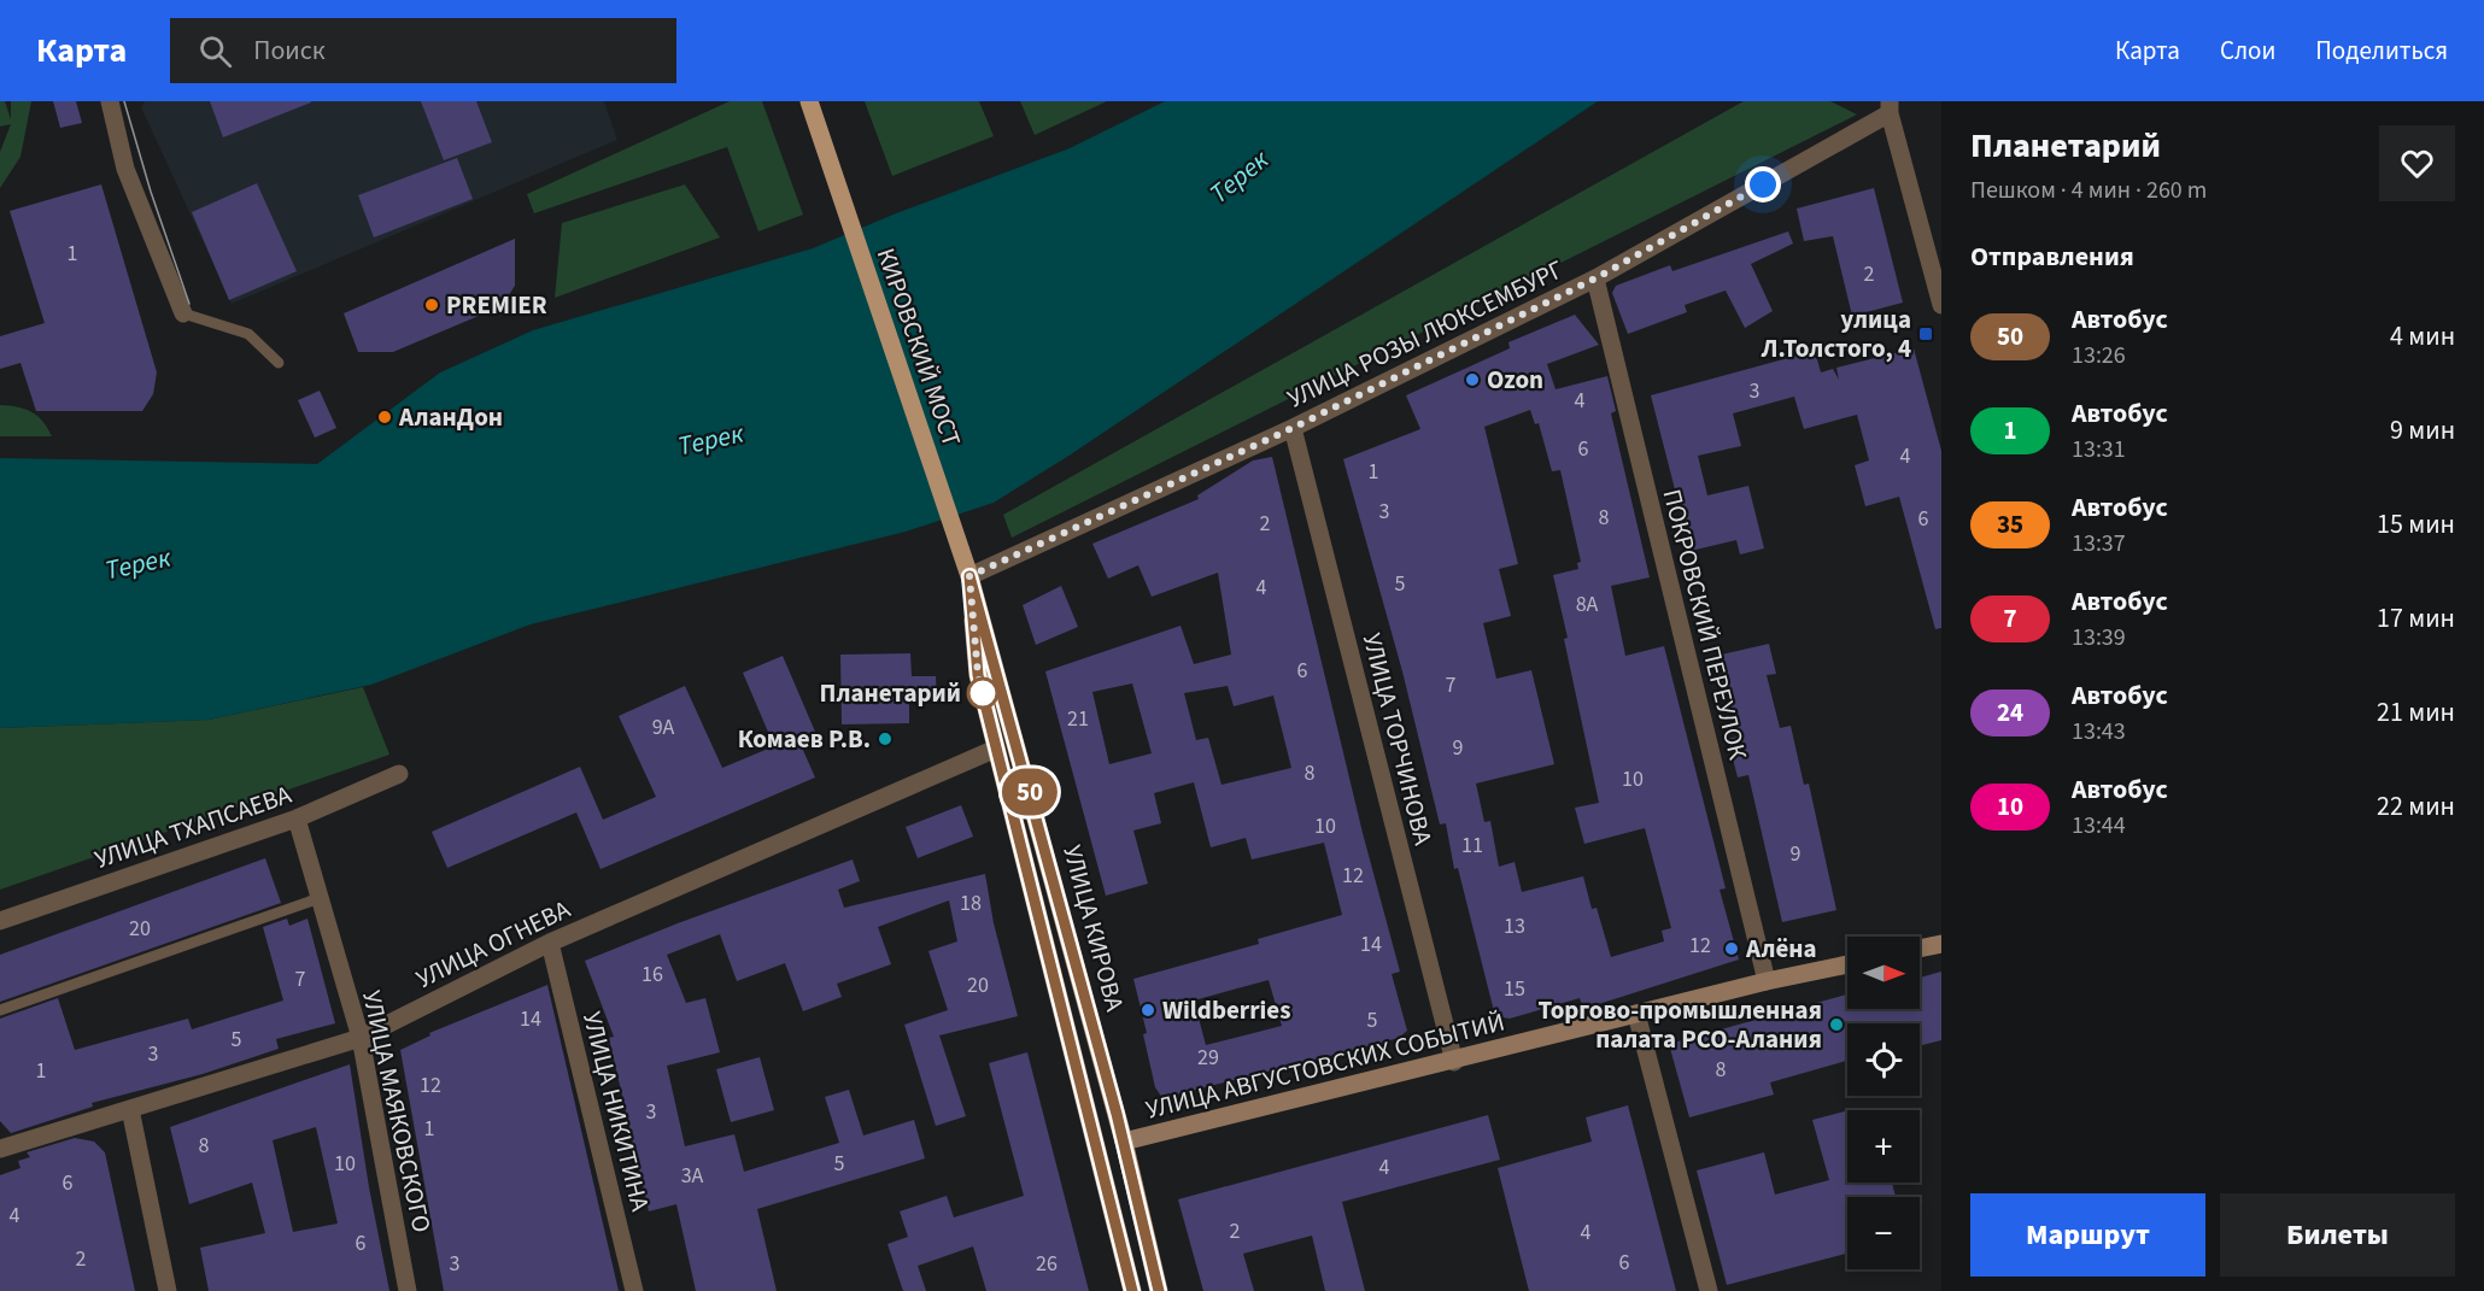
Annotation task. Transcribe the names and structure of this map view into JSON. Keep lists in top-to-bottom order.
{
  "streets": {
    "main road": ["КИРОВСКИЙ МОСТ", "УЛИЦА КИРОВА"],
    "street": [
      "УЛИЦА РОЗЫ ЛЮКСЕМБУРГ",
      "ПОКРОВСКИЙ ПЕРЕУЛОК",
      "УЛИЦА ТОРЧИНОВА",
      "УЛИЦА ТХАПСАЕВА",
      "УЛИЦА ОГНЕВА",
      "УЛИЦА АВГУСТОВСКИХ СОБЫТИЙ",
      "УЛИЦА МАЯКОВСКОГО",
      "УЛИЦА НИКИТИНА"
    ]
  },
  "crossings": [
    ["УЛИЦА РОЗЫ ЛЮКСЕМБУРГ", "КИРОВСКИЙ МОСТ"],
    ["УЛИЦА РОЗЫ ЛЮКСЕМБУРГ", "ПОКРОВСКИЙ ПЕРЕУЛОК"],
    ["УЛИЦА РОЗЫ ЛЮКСЕМБУРГ", "УЛИЦА ТОРЧИНОВА"],
    ["УЛИЦА РОЗЫ ЛЮКСЕМБУРГ", "УЛИЦА КИРОВА"],
    ["КИРОВСКИЙ МОСТ", "УЛИЦА КИРОВА"],
    ["ПОКРОВСКИЙ ПЕРЕУЛОК", "УЛИЦА АВГУСТОВСКИХ СОБЫТИЙ"],
    ["УЛИЦА ТОРЧИНОВА", "УЛИЦА АВГУСТОВСКИХ СОБЫТИЙ"],
    ["УЛИЦА ТХАПСАЕВА", "УЛИЦА МАЯКОВСКОГО"],
    ["УЛИЦА КИРОВА", "УЛИЦА ОГНЕВА"],
    ["УЛИЦА КИРОВА", "УЛИЦА АВГУСТОВСКИХ СОБЫТИЙ"],
    ["УЛИЦА ОГНЕВА", "УЛИЦА МАЯКОВСКОГО"],
    ["УЛИЦА ОГНЕВА", "УЛИЦА НИКИТИНА"]
  ],
  "water": ["Терек"],
  "places": {
    "other": [
      "PREMIER",
      "Ozon",
      "АланДон",
      "Планетарий",
      "Комаев Р.В.",
      "Алёна",
      "Wildberries",
      "Торгово-промышленная палата РСО-Алания"
    ],
    "transit": ["улица Л.Толстого, 4"]
  },
  "lines": ["bus line 50"],
  "house_numbers": [
    "1",
    "2",
    "3",
    "4",
    "6",
    "4",
    "1",
    "3",
    "8",
    "6",
    "2",
    "5",
    "4",
    "8А",
    "6",
    "7",
    "21",
    "9А",
    "9",
    "8",
    "10",
    "10",
    "11",
    "9",
    "12",
    "18",
    "13",
    "20",
    "14",
    "12",
    "16",
    "7",
    "20",
    "15",
    "14",
    "5",
    "5",
    "3",
    "29",
    "8",
    "1",
    "12",
    "3",
    "1",
    "8",
    "10",
    "5",
    "4",
    "3А",
    "6",
    "4",
    "2",
    "4",
    "6",
    "2",
    "6",
    "3",
    "26"
  ],
  "north": "right",
  "page": {
    "header": "Карта",
    "search": "Поиск",
    "nav": ["Карта", "Слои", "Поделиться"],
    "on_map": "50",
    "heading": [
      ["Планетарий", "Пешком · 4 мин · 260 m"],
      "Отправления"
    ],
    "list": [
      {
        "mark": "50",
        "name": "Автобус",
        "note": "13:26",
        "value": "4 мин"
      },
      {
        "mark": "1",
        "name": "Автобус",
        "note": "13:31",
        "value": "9 мин"
      },
      {
        "mark": "35",
        "name": "Автобус",
        "note": "13:37",
        "value": "15 мин"
      },
      {
        "mark": "7",
        "name": "Автобус",
        "note": "13:39",
        "value": "17 мин"
      },
      {
        "mark": "24",
        "name": "Автобус",
        "note": "13:43",
        "value": "21 мин"
      },
      {
        "mark": "10",
        "name": "Автобус",
        "note": "13:44",
        "value": "22 мин"
      }
    ],
    "map_buttons": ["+", "−"],
    "buttons": ["Маршрут", "Билеты"]
  }
}
